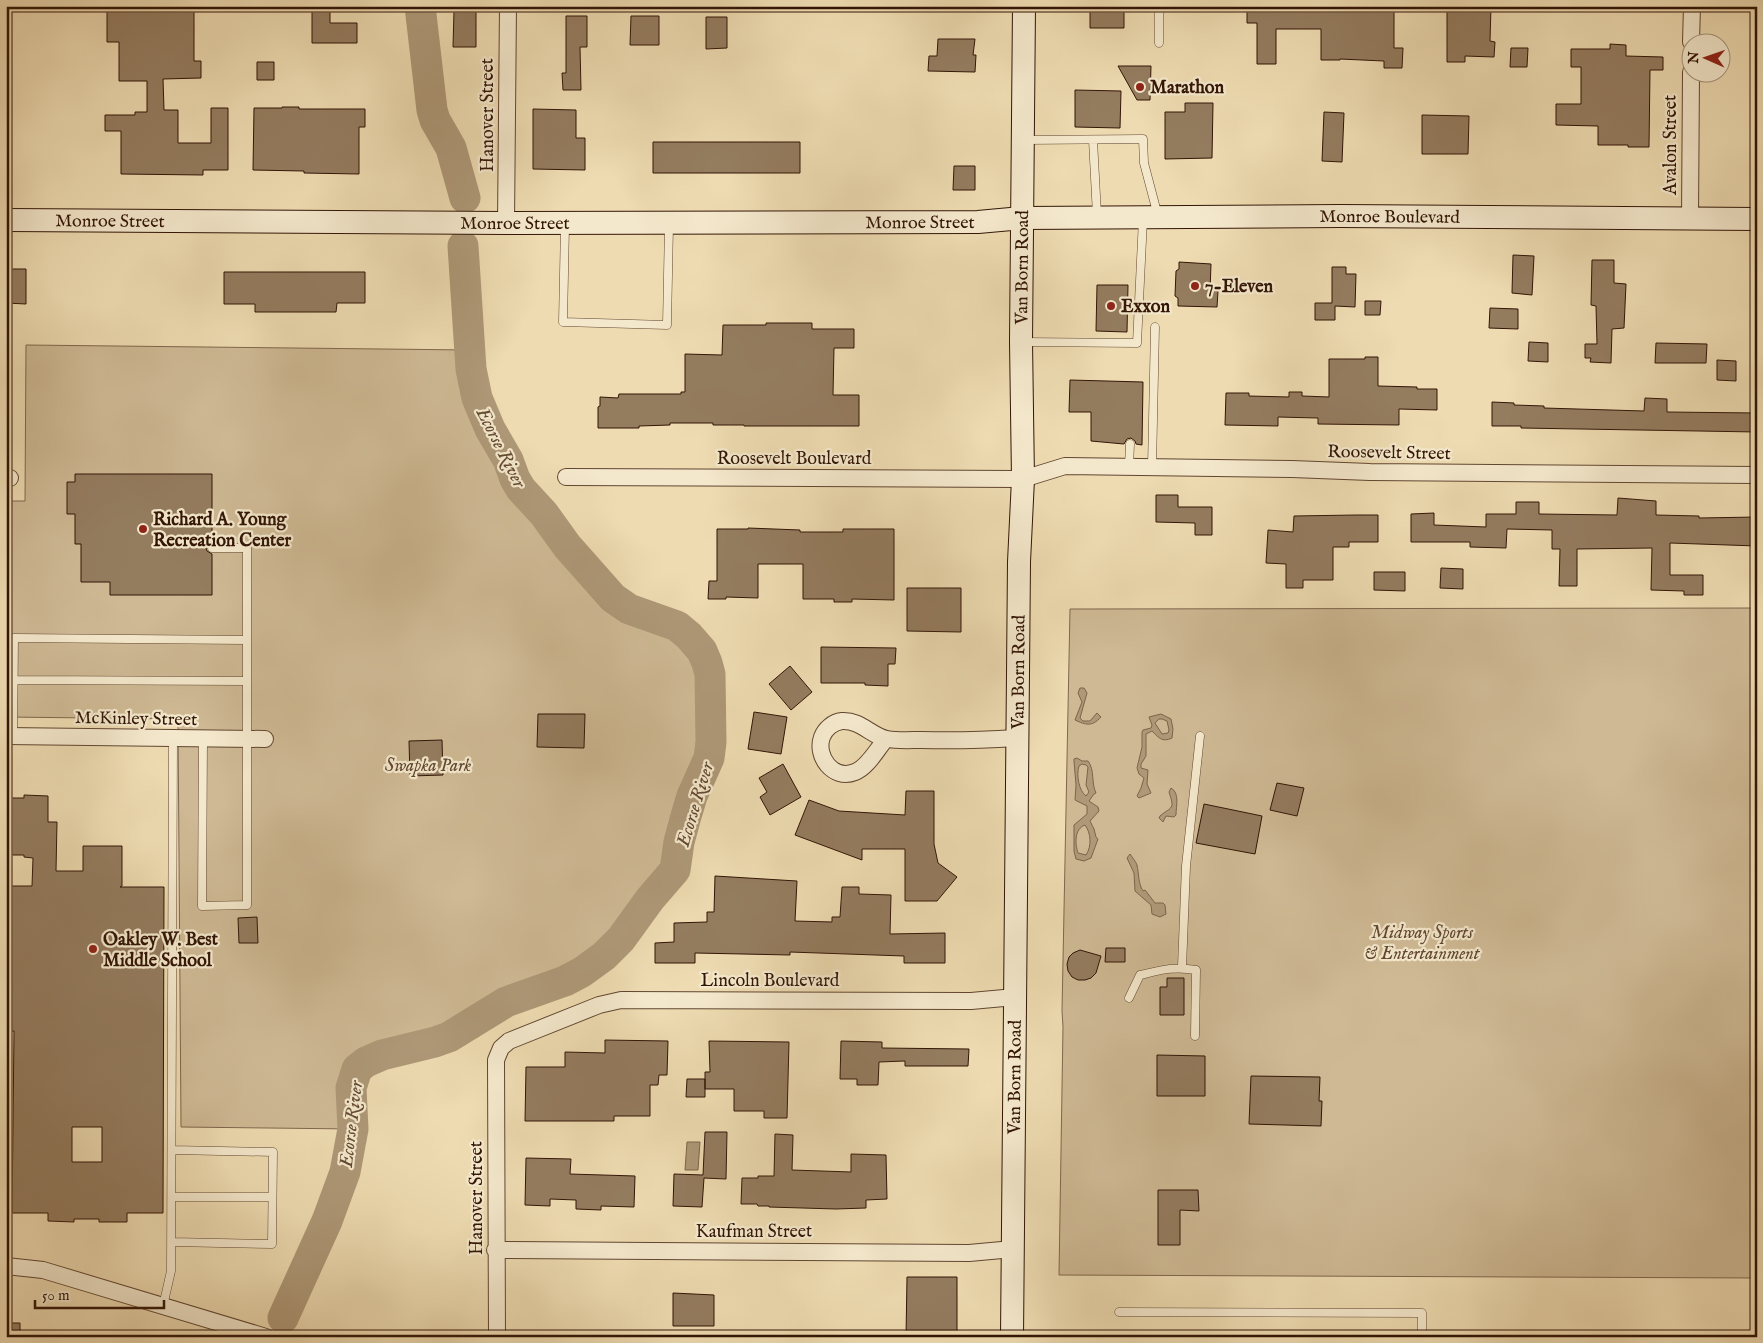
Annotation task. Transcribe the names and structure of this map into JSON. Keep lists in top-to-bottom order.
{
  "streets": {
    "street": [
      "Hanover Street",
      "Avalon Street",
      "Monroe Boulevard",
      "Monroe Street",
      "Van Born Road",
      "Roosevelt Street",
      "Roosevelt Boulevard",
      "McKinley Street",
      "Lincoln Boulevard",
      "Kaufman Street"
    ]
  },
  "crossings": [
    ["Hanover Street", "Monroe Street"],
    ["Hanover Street", "Lincoln Boulevard"],
    ["Hanover Street", "Kaufman Street"],
    ["Avalon Street", "Monroe Boulevard"],
    ["Monroe Boulevard", "Monroe Street"],
    ["Monroe Boulevard", "Van Born Road"],
    ["Monroe Street", "Van Born Road"],
    ["Van Born Road", "Roosevelt Street"],
    ["Van Born Road", "Roosevelt Boulevard"],
    ["Van Born Road", "Lincoln Boulevard"],
    ["Van Born Road", "Kaufman Street"],
    ["Roosevelt Street", "Roosevelt Boulevard"]
  ],
  "water": ["Ecorse River"],
  "parks": ["Swapka Park", "Midway Sports & Entertainment"],
  "places": [
    "Marathon",
    "7-Eleven",
    "Exxon",
    "Richard A. Young Recreation Center",
    "Oakley W. Best Middle School"
  ],
  "scale_bar": "50 m",
  "north": "left"
}
